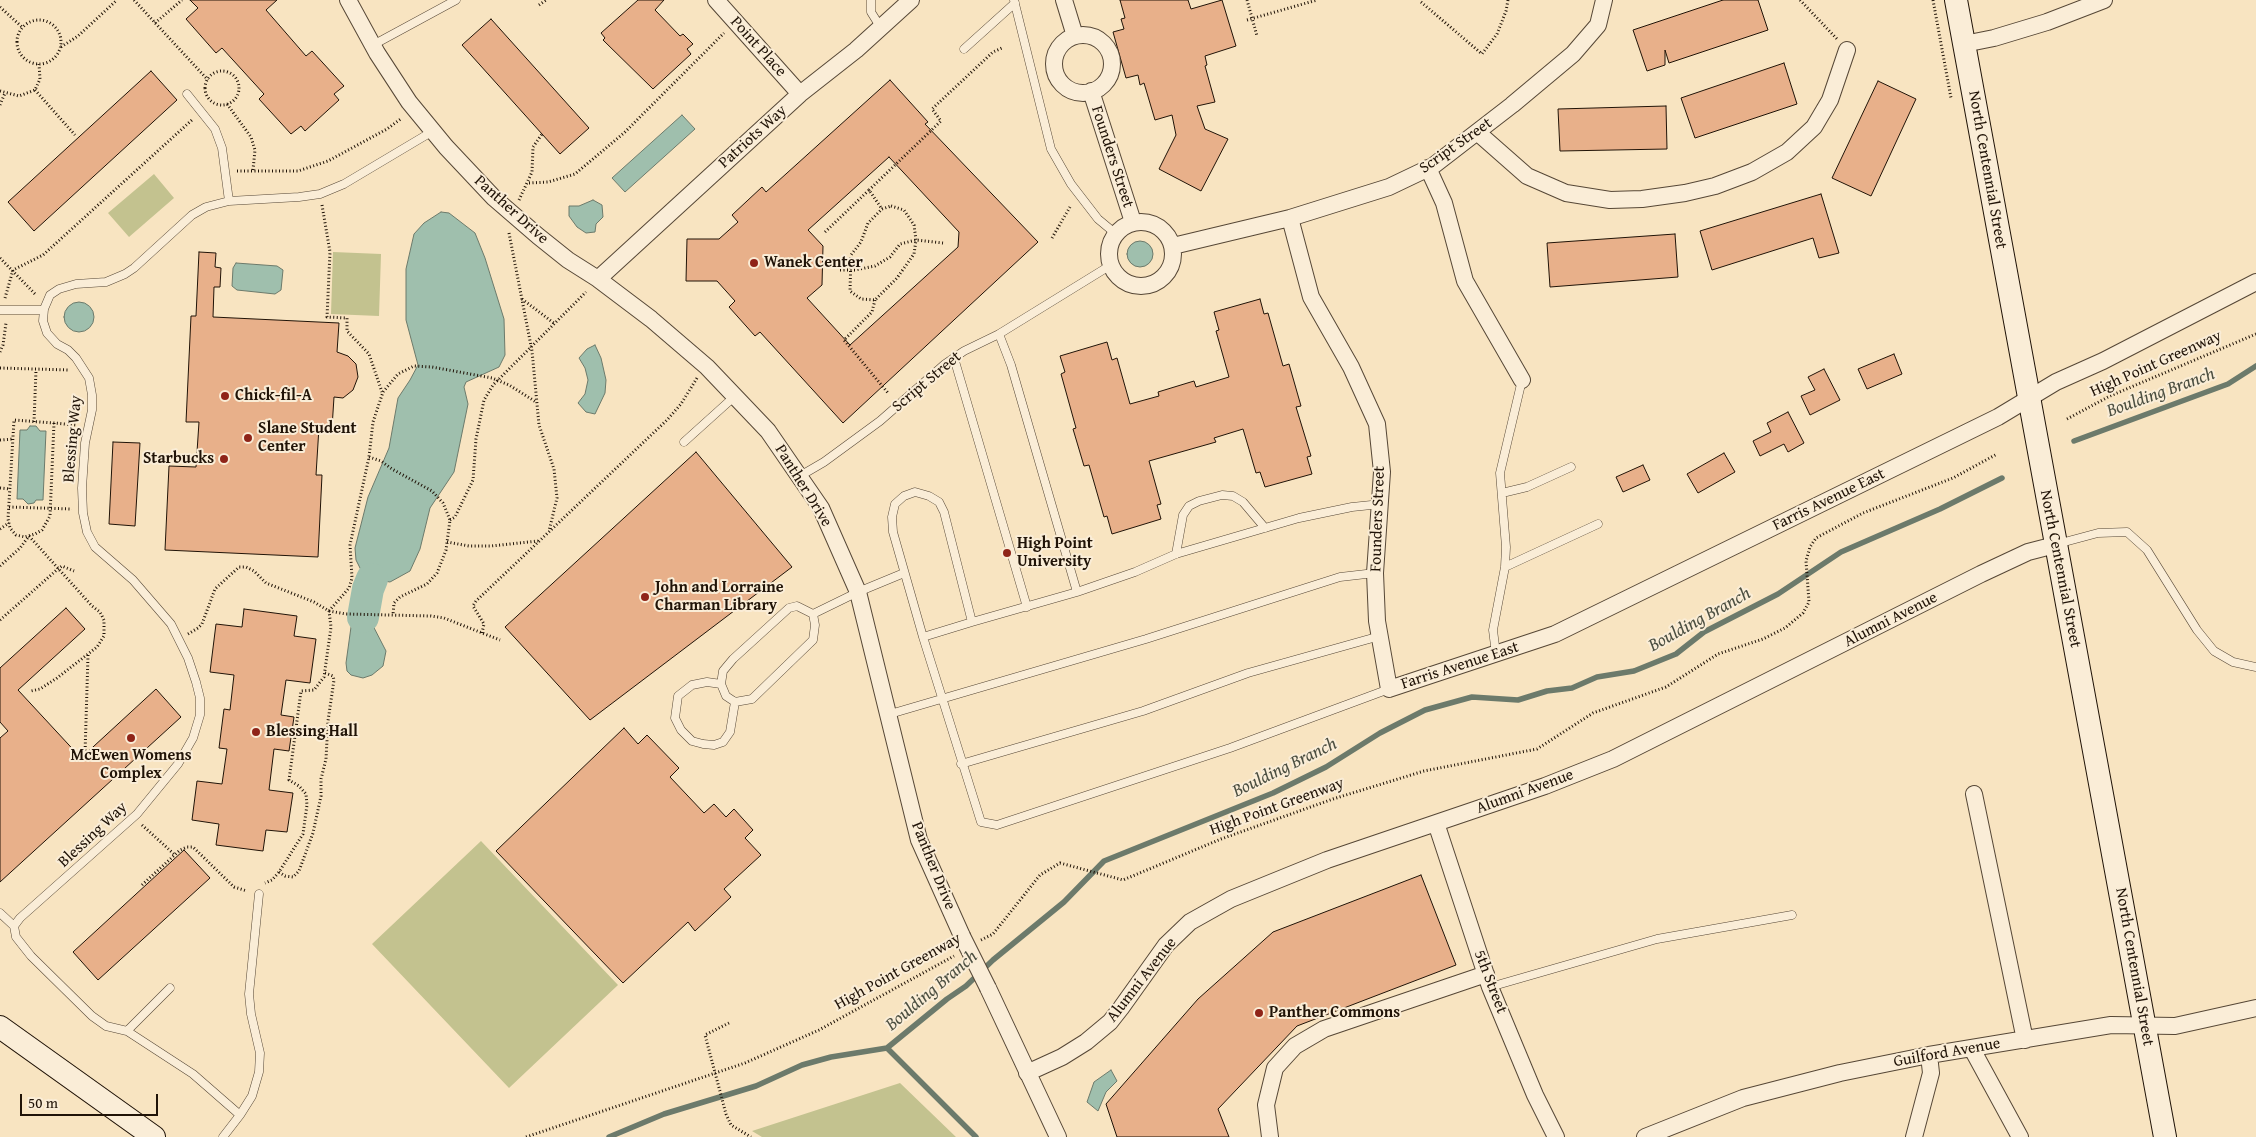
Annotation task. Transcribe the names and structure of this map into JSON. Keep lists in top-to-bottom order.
{
  "streets": {
    "main road": ["North Centennial Street"],
    "street": [
      "Point Place",
      "Patriots Way",
      "Script Street",
      "Founders Street",
      "Panther Drive",
      "Farris Avenue East",
      "Alumni Avenue",
      "5th Street",
      "Guilford Avenue"
    ],
    "lane": ["Blessing Way"],
    "path": ["High Point Greenway"]
  },
  "crossings": [
    ["Point Place", "Patriots Way"],
    ["Patriots Way", "Panther Drive"],
    ["Script Street", "Founders Street"],
    ["Script Street", "Panther Drive"],
    ["Founders Street", "Farris Avenue East"],
    ["North Centennial Street", "Farris Avenue East"],
    ["North Centennial Street", "Alumni Avenue"],
    ["North Centennial Street", "Guilford Avenue"],
    ["Panther Drive", "High Point Greenway"],
    ["Panther Drive", "Alumni Avenue"],
    ["Alumni Avenue", "5th Street"]
  ],
  "water": ["Boulding Branch"],
  "places": [
    "Wanek Center",
    "Chick-fil-A",
    "Slane Student Center",
    "Starbucks",
    "High Point University",
    "John and Lorraine Charman Library",
    "Blessing Hall",
    "McEwen Womens Complex",
    "Panther Commons"
  ],
  "scale_bar": "50 m"
}
